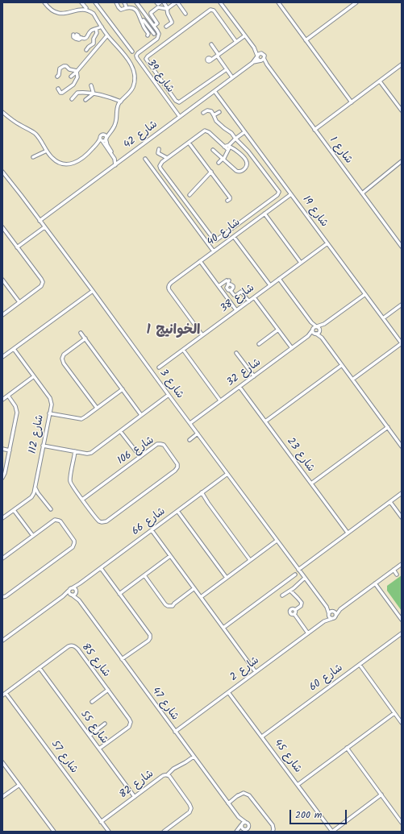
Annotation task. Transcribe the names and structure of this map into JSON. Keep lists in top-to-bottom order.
{
  "streets": {
    "street": [
      "شارع 39",
      "شارع 42",
      "شارع 1",
      "شارع 19",
      "شارع 40",
      "شارع 38",
      "شارع 32",
      "شارع 3",
      "شارع 112",
      "شارع 106",
      "شارع 23",
      "شارع 66",
      "شارع 85",
      "شارع 2",
      "شارع 60",
      "شارع 47",
      "شارع 55",
      "شارع 45",
      "شارع 57",
      "شارع 82"
    ]
  },
  "crossings": [
    ["شارع 39", "شارع 42"],
    ["شارع 42", "شارع 1"],
    ["شارع 42", "شارع 19"],
    ["شارع 42", "شارع 3"],
    ["شارع 19", "شارع 40"],
    ["شارع 19", "شارع 38"],
    ["شارع 40", "شارع 38"],
    ["شارع 32", "شارع 3"],
    ["شارع 32", "شارع 23"],
    ["شارع 3", "شارع 66"],
    ["شارع 3", "شارع 2"],
    ["شارع 66", "شارع 47"],
    ["شارع 85", "شارع 55"],
    ["شارع 85", "شارع 57"],
    ["شارع 2", "شارع 47"],
    ["شارع 2", "شارع 45"],
    ["شارع 60", "شارع 45"],
    ["شارع 55", "شارع 82"],
    ["شارع 57", "شارع 82"]
  ],
  "districts": ["الخوانيج 1"],
  "scale_bar": "200 m"
}
